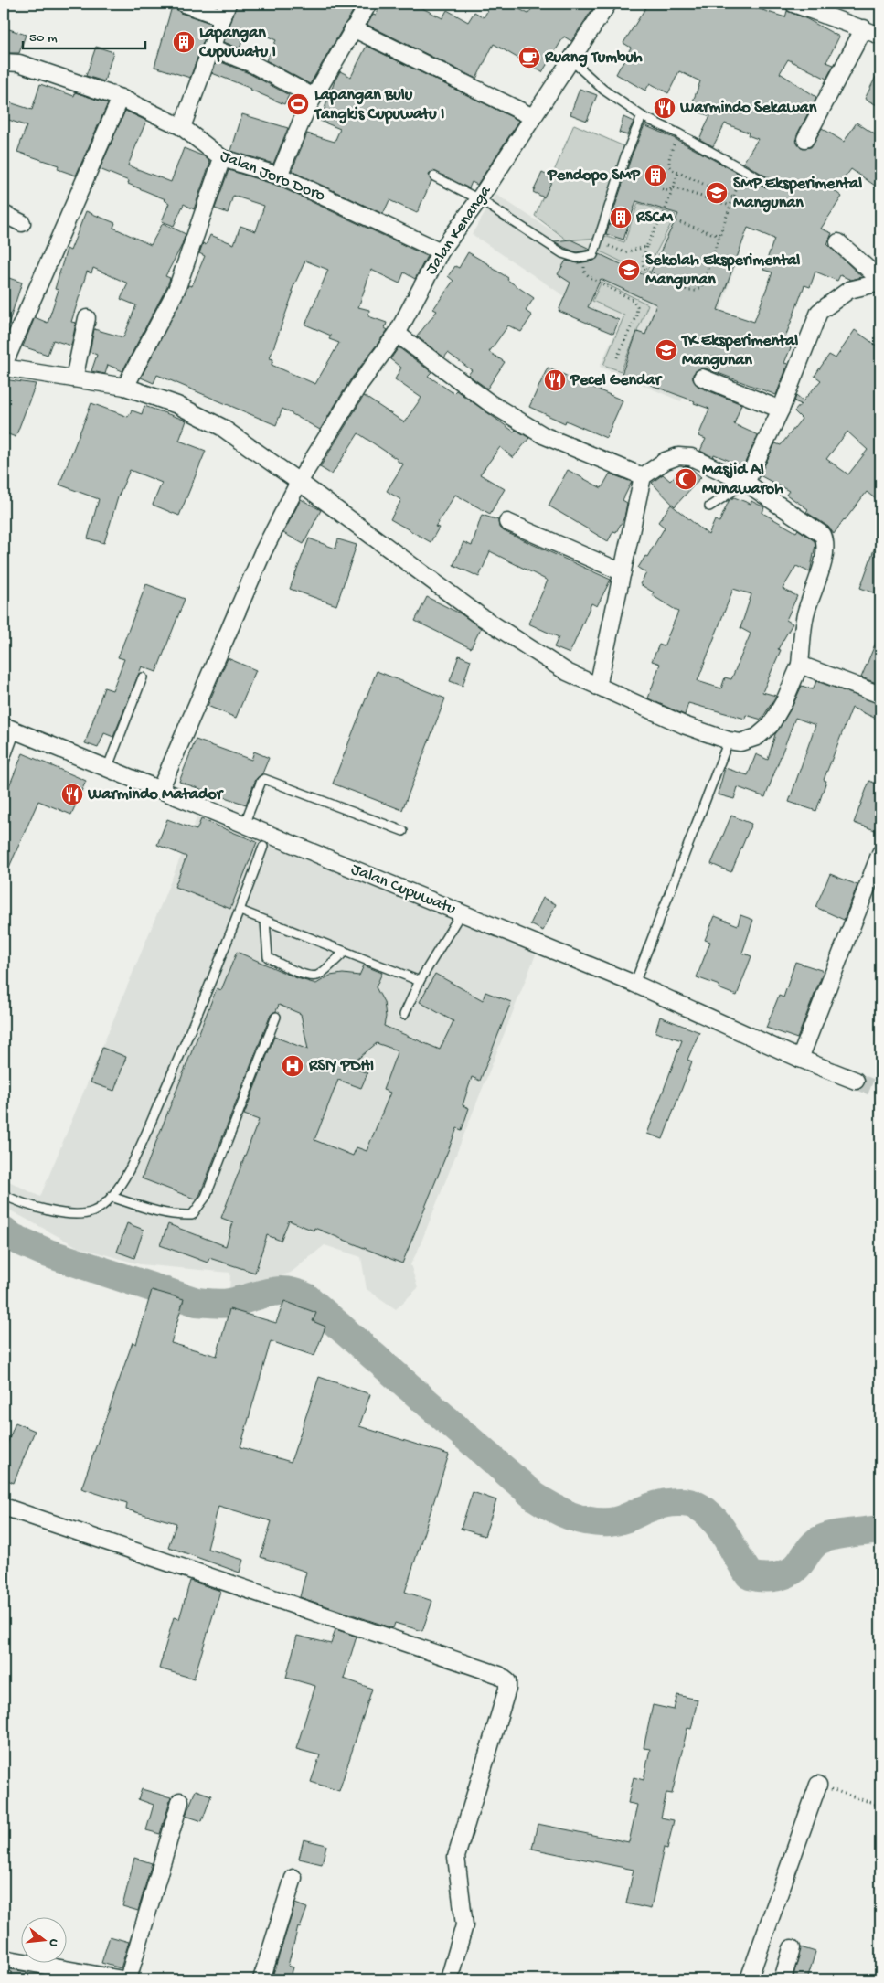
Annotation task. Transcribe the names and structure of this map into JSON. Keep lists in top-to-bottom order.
{
  "streets": {
    "street": ["Jalan Joro Doro", "Jalan Kenanga", "Jalan Cupuwatu"]
  },
  "crossings": [
    ["Jalan Joro Doro", "Jalan Kenanga"],
    ["Jalan Kenanga", "Jalan Cupuwatu"]
  ],
  "places": {
    "building": ["Lapangan Cupuwatu I", "Pendopo SMP", "RSCM"],
    "cafe": ["Ruang Tumbuh"],
    "sports": ["Lapangan Bulu Tangkis Cupuwatu I"],
    "restaurant": ["Warmindo Sekawan", "Pecel Gendar", "Warmindo Matador"],
    "school or university": ["SMP Eksperimental Mangunan", "Sekolah Eksperimental Mangunan", "TK Eksperimental Mangunan"],
    "mosque": ["Masjid Al Munawaroh"],
    "hospital": ["RSIY PDHI"]
  },
  "scale_bar": "50 m",
  "north": "right"
}
